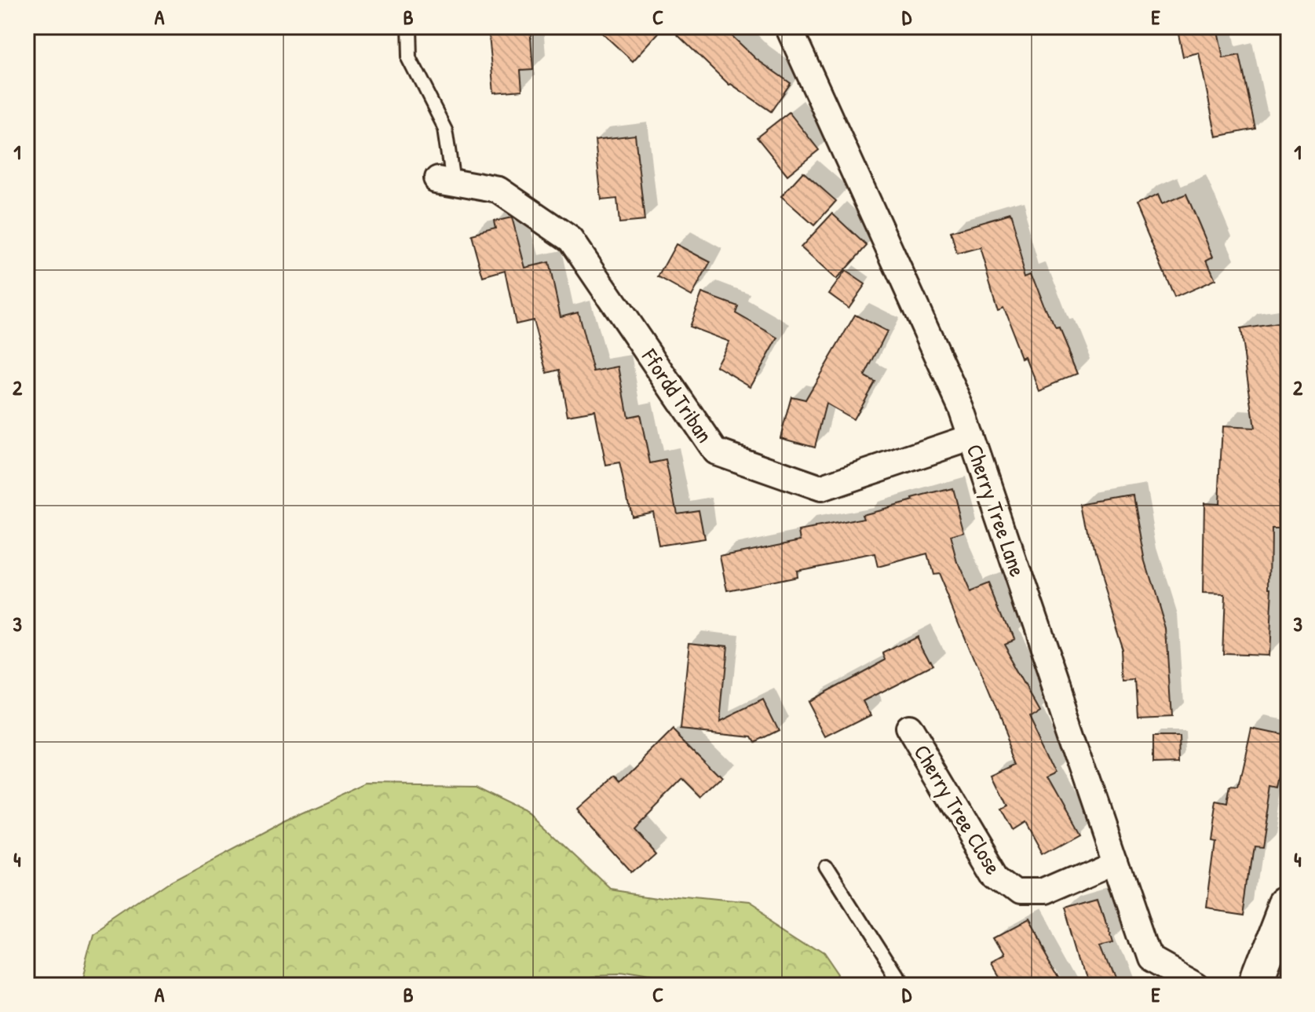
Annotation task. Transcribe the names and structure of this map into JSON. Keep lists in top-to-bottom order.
{
  "streets": {
    "street": ["Ffordd Triban", "Cherry Tree Lane", "Cherry Tree Close"]
  },
  "crossings": [
    ["Ffordd Triban", "Cherry Tree Lane"],
    ["Cherry Tree Lane", "Cherry Tree Close"]
  ],
  "grid": {
    "columns": [
      "A",
      "B",
      "C",
      "D",
      "E"
    ],
    "rows": [
      "1",
      "2",
      "3",
      "4"
    ]
  }
}
